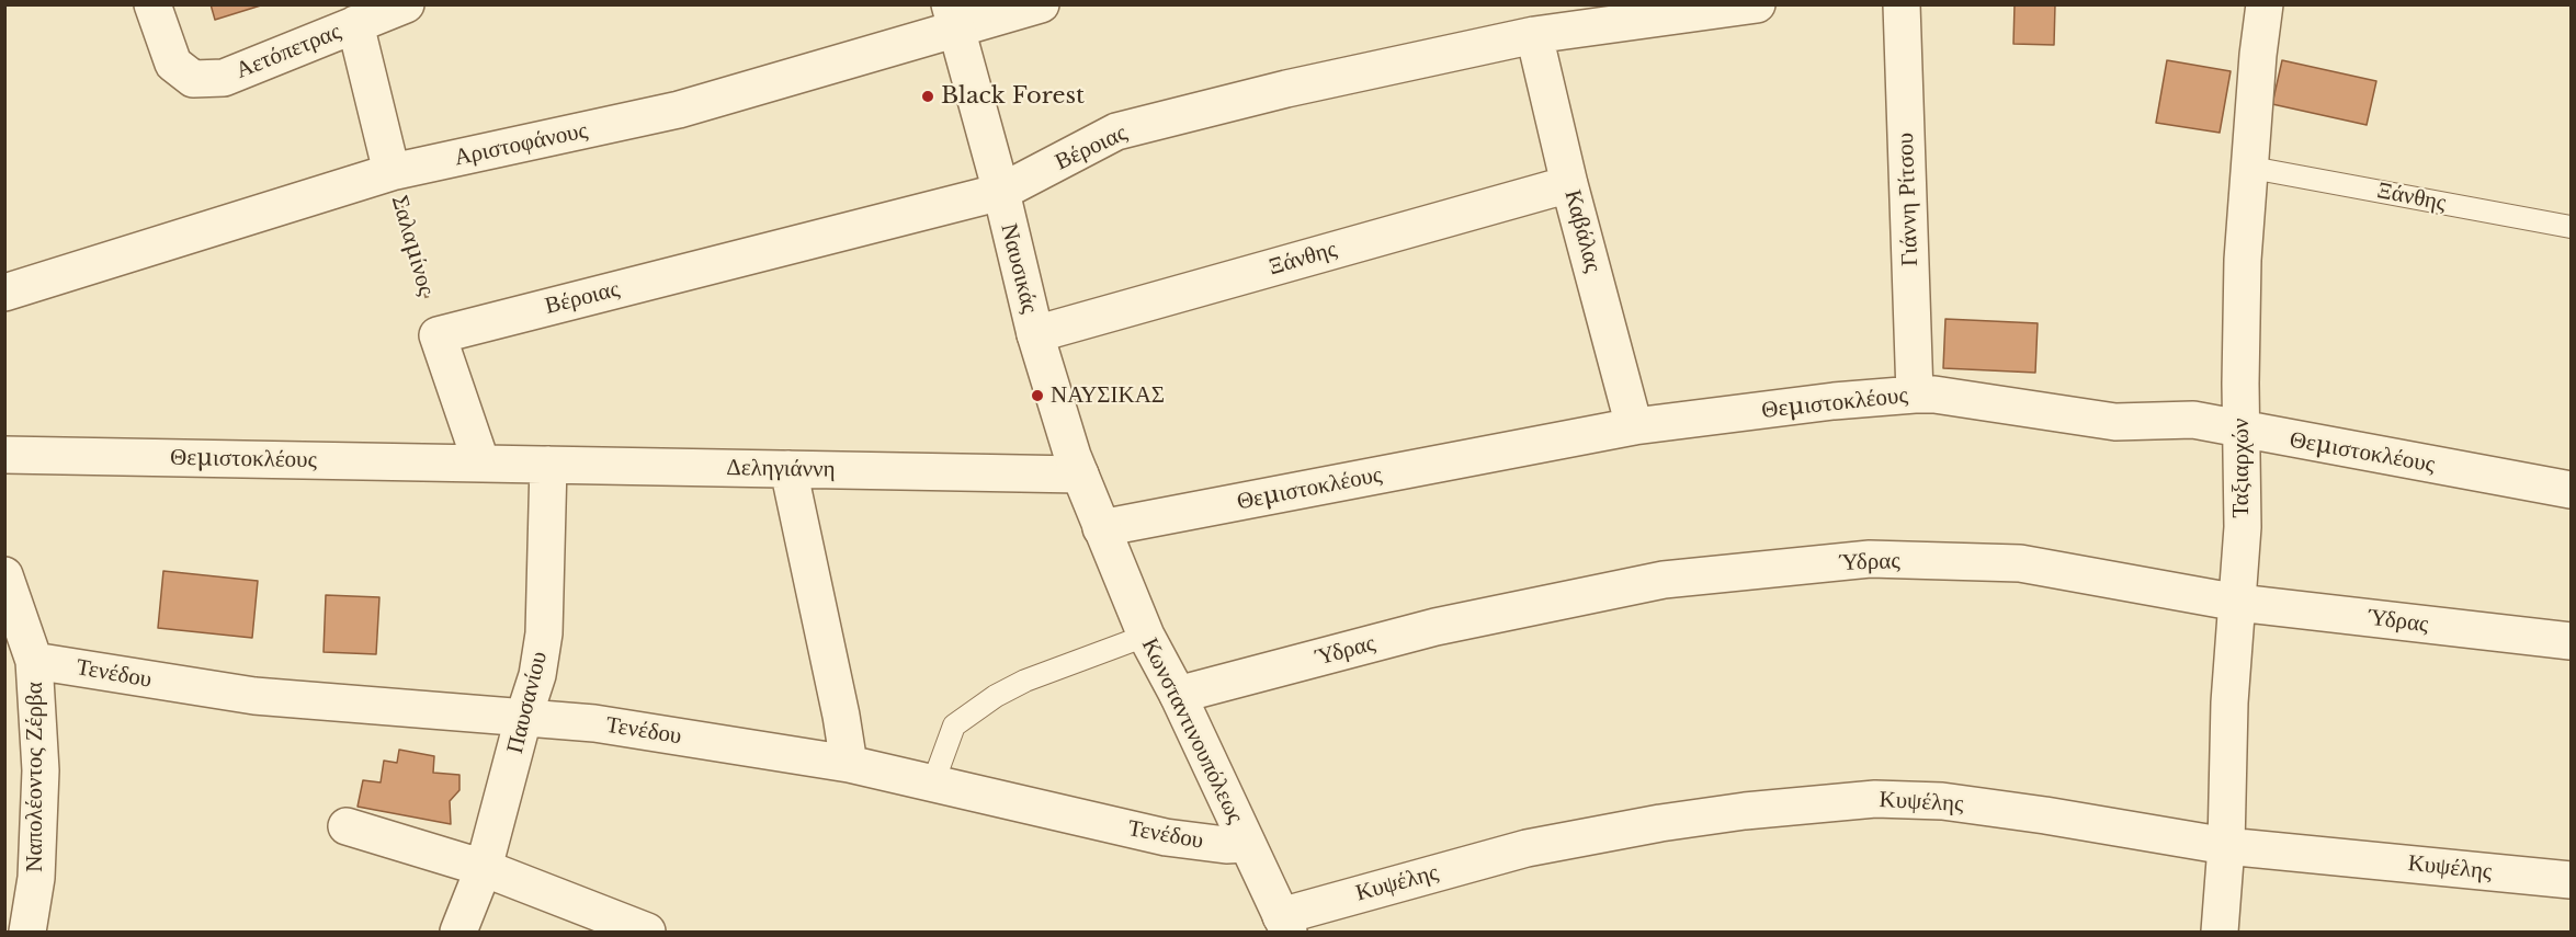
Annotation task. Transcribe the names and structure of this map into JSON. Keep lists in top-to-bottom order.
{
  "streets": {
    "street": [
      "Αετόπετρας",
      "Αριστοφάνους",
      "Βέροιας",
      "Ξάνθης",
      "Γιάννη Ρίτσου",
      "Καβάλας",
      "Σαλαμίνος",
      "Ναυσικάς",
      "Θεμιστοκλέους",
      "Ταξιαρχών",
      "Δεληγιάννη",
      "Ύδρας",
      "Τενέδου",
      "Παυσανίου",
      "Κωνσταντινουπόλεως",
      "Ναπολέοντος Ζέρβα",
      "Κυψέλης"
    ]
  },
  "crossings": [
    ["Αετόπετρας", "Σαλαμίνος"],
    ["Αριστοφάνους", "Σαλαμίνος"],
    ["Αριστοφάνους", "Ναυσικάς"],
    ["Βέροιας", "Καβάλας"],
    ["Βέροιας", "Σαλαμίνος"],
    ["Βέροιας", "Ναυσικάς"],
    ["Ξάνθης", "Καβάλας"],
    ["Ξάνθης", "Ναυσικάς"],
    ["Ξάνθης", "Ταξιαρχών"],
    ["Γιάννη Ρίτσου", "Θεμιστοκλέους"],
    ["Καβάλας", "Θεμιστοκλέους"],
    ["Ναυσικάς", "Θεμιστοκλέους"],
    ["Ναυσικάς", "Δεληγιάννη"],
    ["Ναυσικάς", "Κωνσταντινουπόλεως"],
    ["Θεμιστοκλέους", "Ταξιαρχών"],
    ["Θεμιστοκλέους", "Δεληγιάννη"],
    ["Θεμιστοκλέους", "Κωνσταντινουπόλεως"],
    ["Ταξιαρχών", "Ύδρας"],
    ["Ταξιαρχών", "Κυψέλης"],
    ["Δεληγιάννη", "Παυσανίου"],
    ["Ύδρας", "Κωνσταντινουπόλεως"],
    ["Τενέδου", "Παυσανίου"],
    ["Τενέδου", "Κωνσταντινουπόλεως"],
    ["Τενέδου", "Ναπολέοντος Ζέρβα"],
    ["Κωνσταντινουπόλεως", "Κυψέλης"]
  ],
  "places": ["Black Forest", "ΝΑΥΣΙΚΑΣ"]
}
